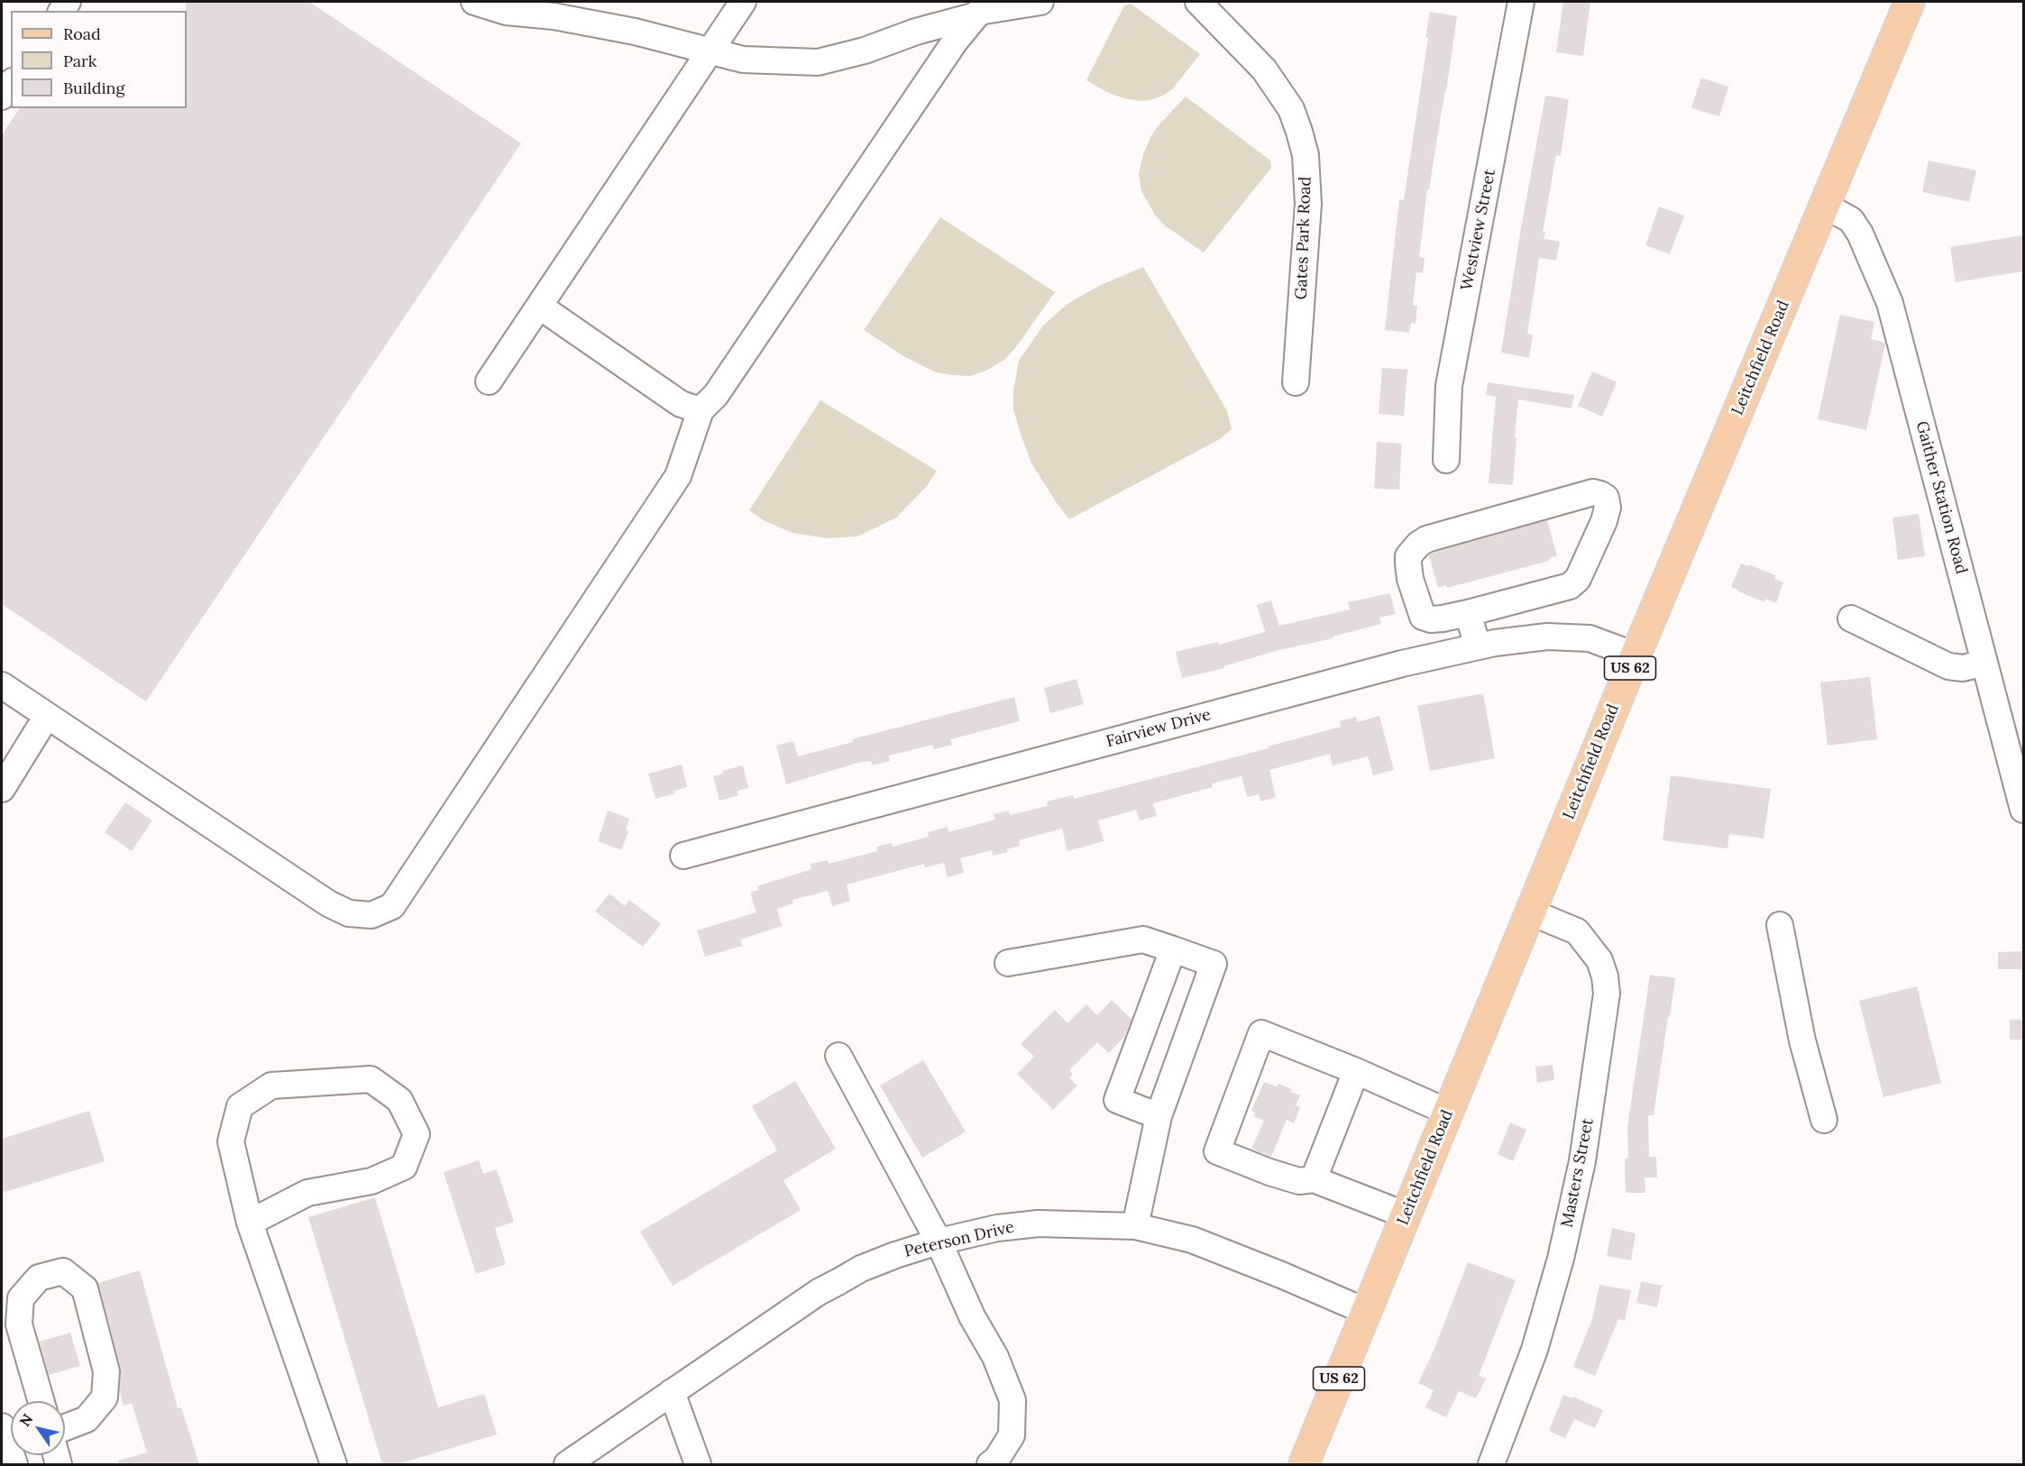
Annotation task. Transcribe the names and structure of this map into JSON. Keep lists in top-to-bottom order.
{
  "streets": {
    "main road": ["Leitchfield Road", "US 62"],
    "street": [
      "Westview Street",
      "Gates Park Road",
      "Gaither Station Road",
      "Fairview Drive",
      "Masters Street",
      "Peterson Drive"
    ]
  },
  "crossings": [
    ["Leitchfield Road", "Gaither Station Road"],
    ["Leitchfield Road", "Fairview Drive"],
    ["Leitchfield Road", "Masters Street"],
    ["Leitchfield Road", "Peterson Drive"]
  ],
  "legend": ["Road", "Park", "Building"],
  "north": "top left"
}
